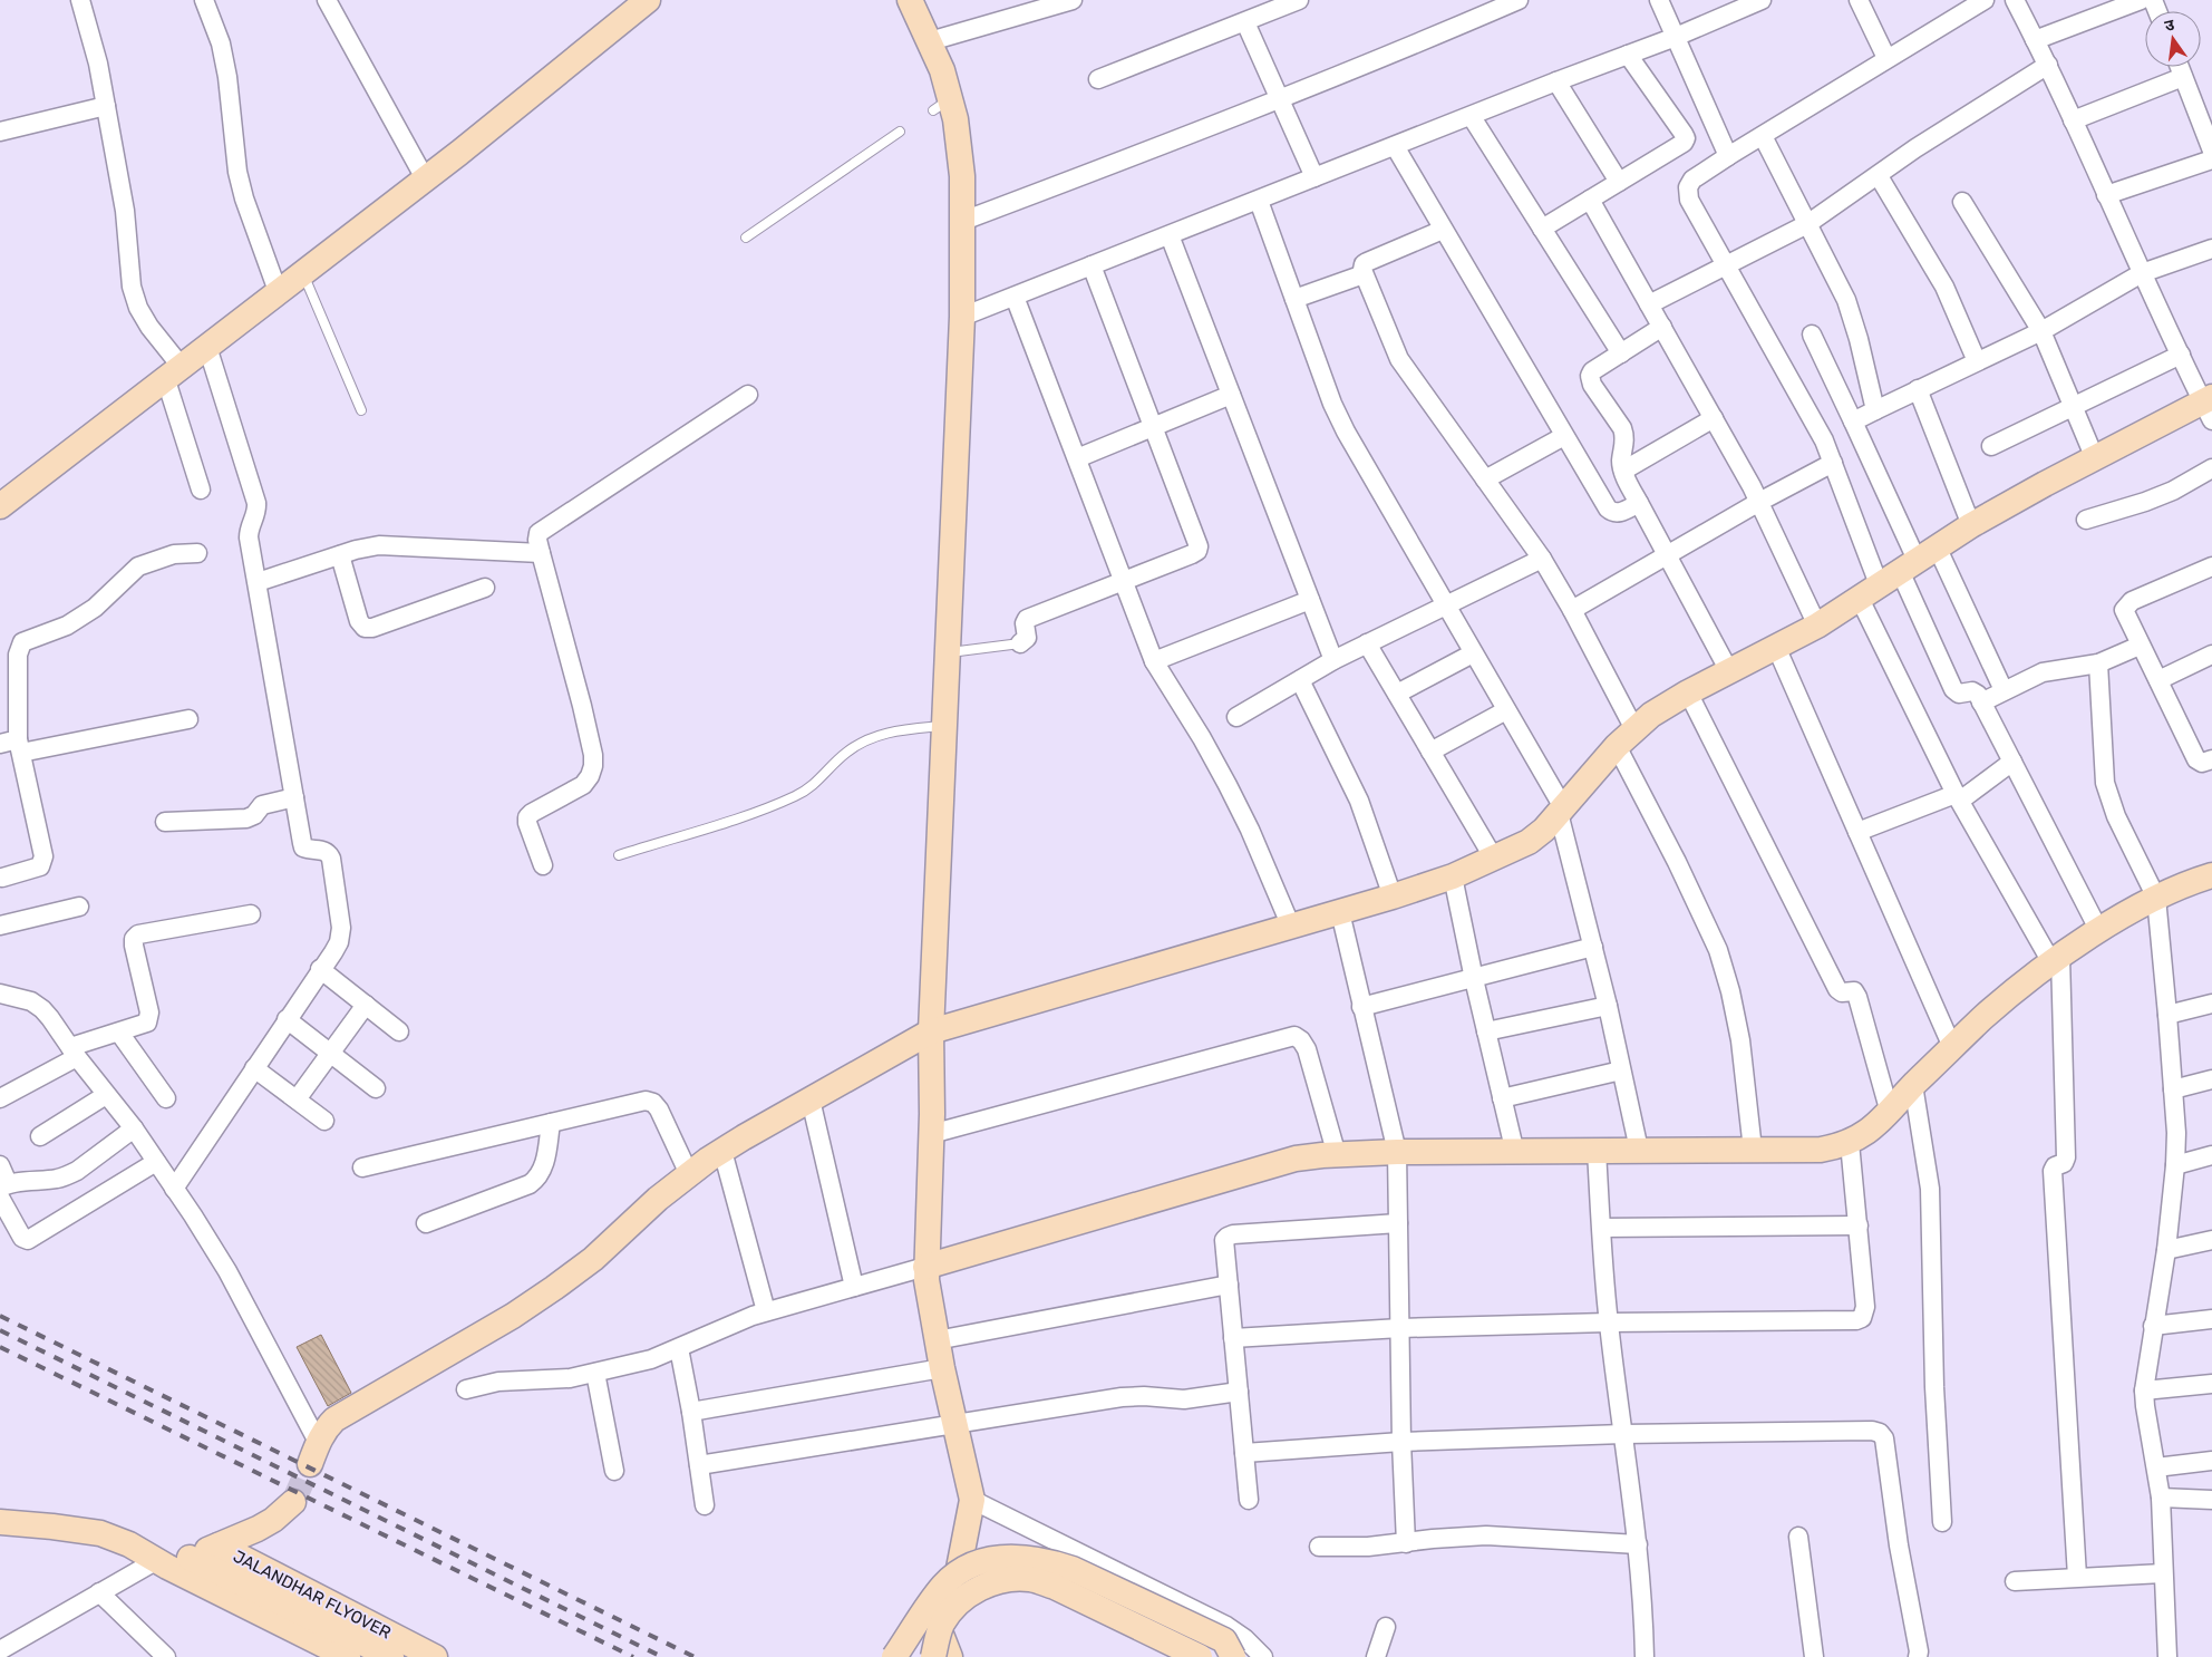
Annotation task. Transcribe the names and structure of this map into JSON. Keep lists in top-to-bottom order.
{
  "streets": {
    "street": ["JALANDHAR FLYOVER"]
  },
  "north": "top"
}
